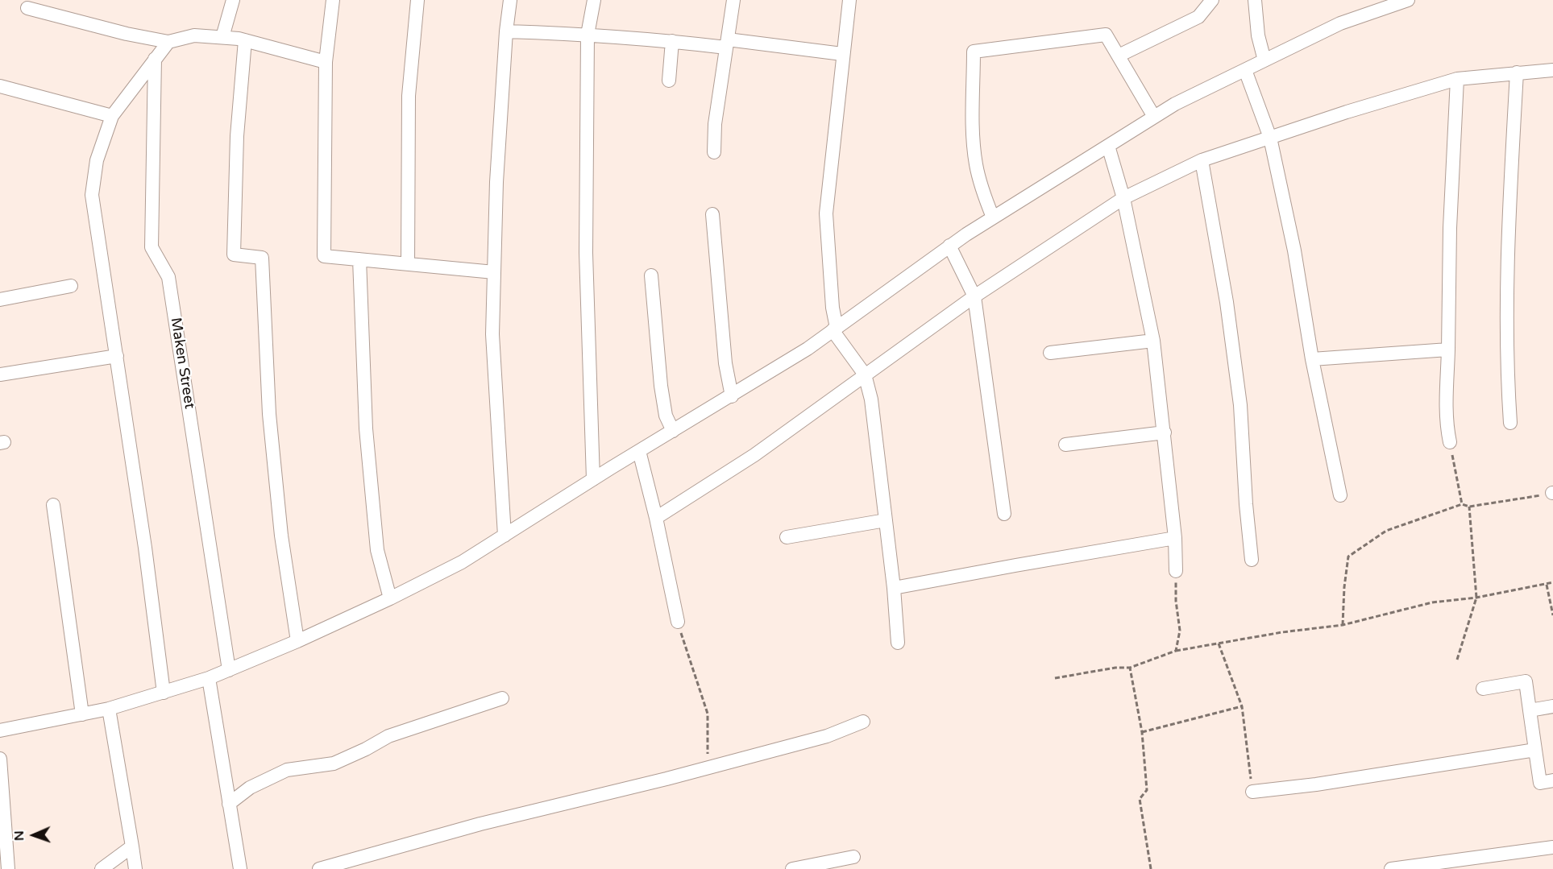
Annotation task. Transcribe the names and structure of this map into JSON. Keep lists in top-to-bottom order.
{
  "streets": {
    "street": ["Maken Street"]
  },
  "north": "left"
}
